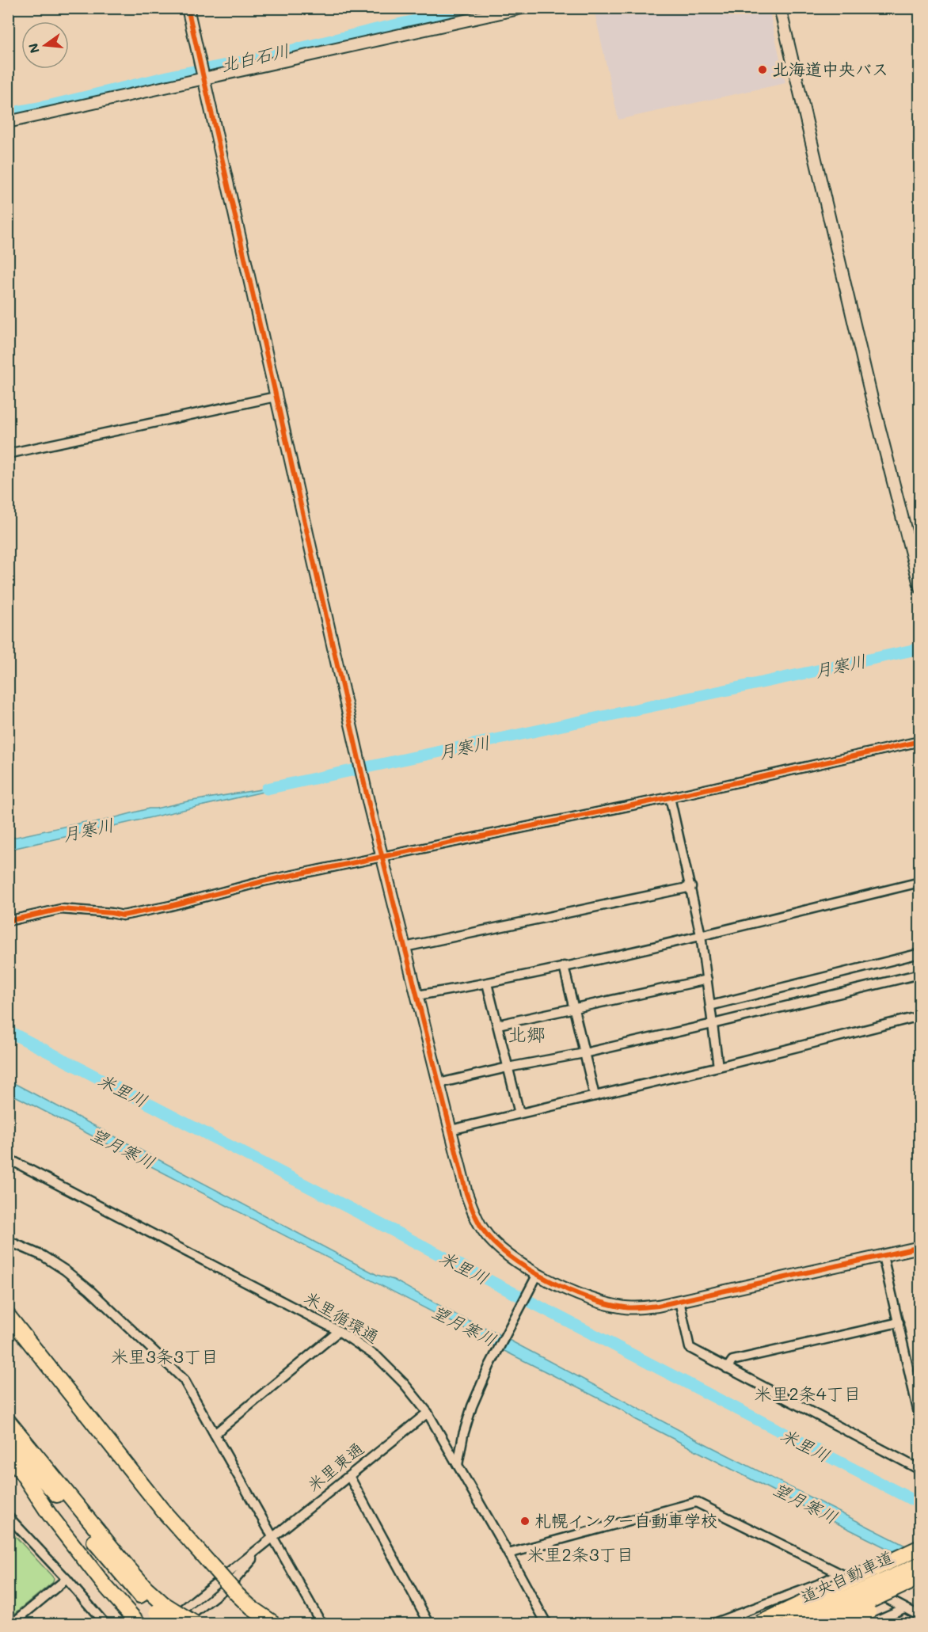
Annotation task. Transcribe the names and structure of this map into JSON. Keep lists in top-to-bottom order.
{
  "streets": {
    "highway": ["道央自動車道"],
    "street": ["米里循環通", "米里東通"]
  },
  "crossings": [
    ["米里循環通", "米里東通"]
  ],
  "districts": [
    "北郷",
    "米里3条3丁目",
    "米里2条4丁目",
    "米里2条3丁目"
  ],
  "water": [
    "北白石川",
    "月寒川",
    "米里川",
    "望月寒川"
  ],
  "places": ["北海道中央バス", "札幌インター自動車学校"],
  "north": "left"
}
